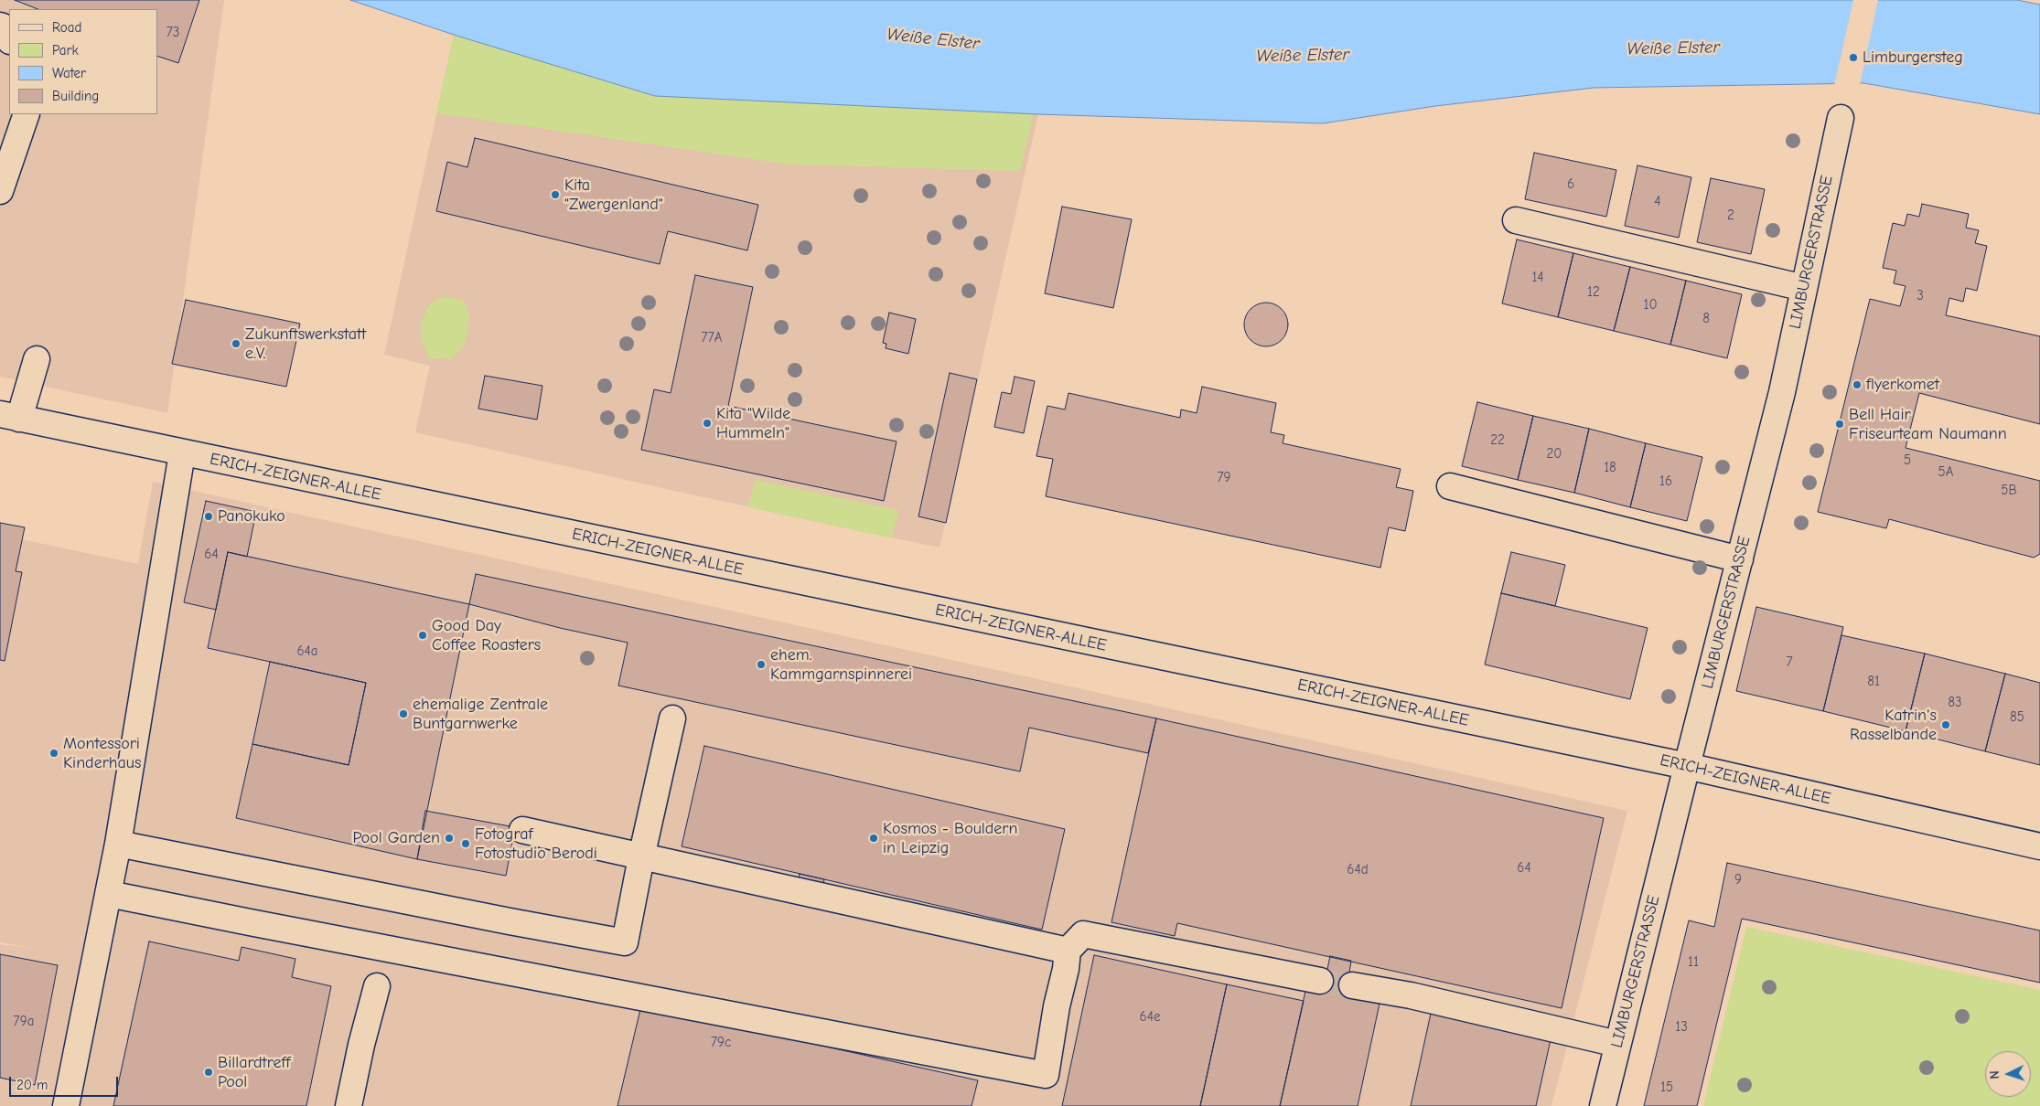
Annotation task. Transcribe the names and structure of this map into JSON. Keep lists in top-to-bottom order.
{
  "streets": {
    "street": ["LIMBURGERSTRASSE", "ERICH-ZEIGNER-ALLEE"]
  },
  "crossings": [
    ["LIMBURGERSTRASSE", "ERICH-ZEIGNER-ALLEE"]
  ],
  "water": ["Weiße Elster"],
  "places": [
    "Limburgersteg",
    "Kita \"Zwergenland\"",
    "Zukunftswerkstatt e.V.",
    "flyerkomet",
    "Kita \"Wilde Hummeln\"",
    "Bell Hair Friseurteam Naumann",
    "Panokuko",
    "Good Day Coffee Roasters",
    "ehem. Kammgarnspinnerei",
    "ehemalige Zentrale Buntgarnwerke",
    "Katrin's Rasselbande",
    "Montessori Kinderhaus",
    "Pool Garden",
    "Kosmos - Bouldern in Leipzig",
    "Fotograf Fotostudio Berodi",
    "Billardtreff Pool"
  ],
  "house_numbers": [
    "73",
    "6",
    "4",
    "2",
    "14",
    "12",
    "3",
    "10",
    "8",
    "77A",
    "22",
    "20",
    "5",
    "18",
    "5A",
    "79",
    "16",
    "5B",
    "64",
    "64a",
    "7",
    "81",
    "83",
    "85",
    "64",
    "64d",
    "9",
    "11",
    "64e",
    "79a",
    "13",
    "79c",
    "15"
  ],
  "legend": [
    "Road",
    "Park",
    "Water",
    "Building"
  ],
  "scale_bar": "20 m",
  "north": "left"
}
